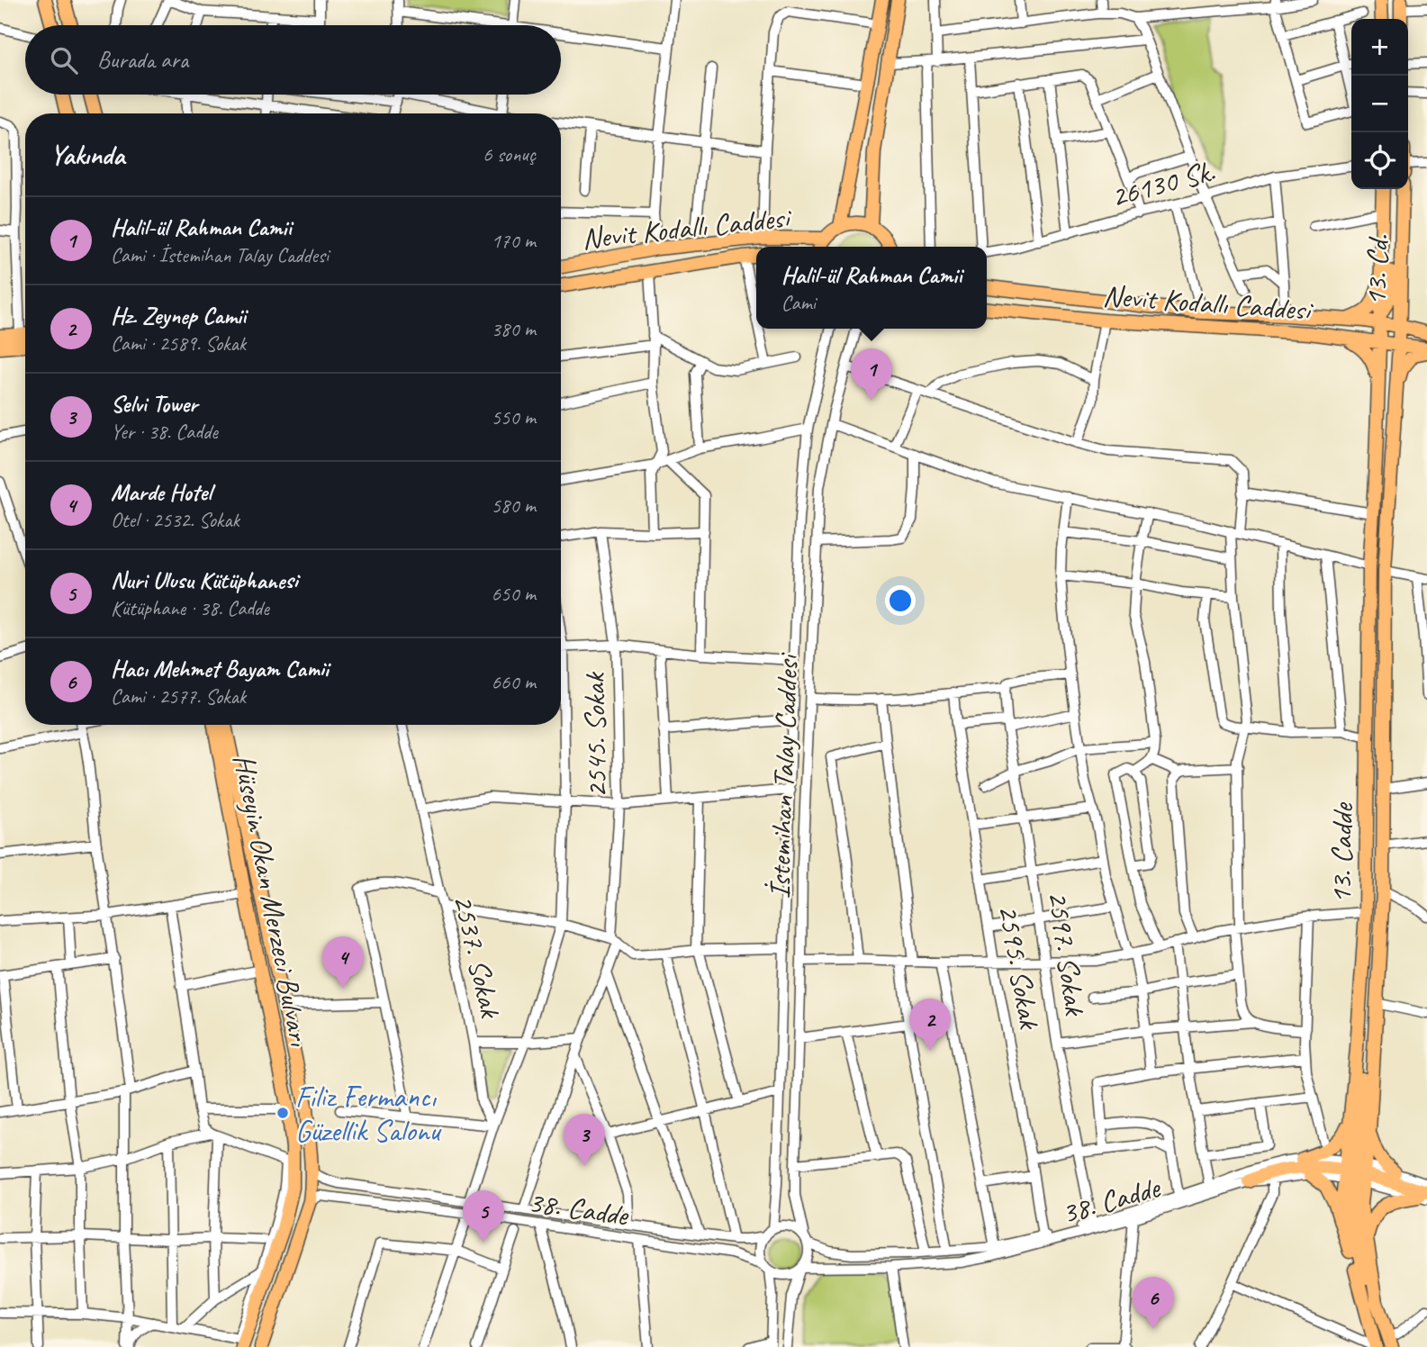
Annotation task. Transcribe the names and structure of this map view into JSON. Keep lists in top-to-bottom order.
{
  "streets": {
    "main road": [
      "Nevit Kodallı Caddesi",
      "13. Cd.",
      "13. Cadde",
      "Hüseyin Okan Merzeci Bulvarı"
    ],
    "street": [
      "26130 Sk.",
      "2545. Sokak",
      "İstemihan Talay Caddesi",
      "2597. Sokak",
      "2537. Sokak",
      "2595. Sokak",
      "38. Cadde"
    ]
  },
  "crossings": [
    ["Nevit Kodallı Caddesi", "13. Cd."],
    ["Nevit Kodallı Caddesi", "13. Cadde"],
    ["13. Cd.", "13. Cadde"],
    ["2545. Sokak", "38. Cadde"],
    ["İstemihan Talay Caddesi", "38. Cadde"],
    ["13. Cadde", "38. Cadde"],
    ["Hüseyin Okan Merzeci Bulvarı", "38. Cadde"],
    ["2597. Sokak", "38. Cadde"],
    ["2595. Sokak", "38. Cadde"]
  ],
  "places": ["Filiz Fermancı Güzellik Salonu"],
  "page": {
    "map_buttons": ["+", "−"],
    "search": "Burada ara",
    "heading": ["Yakında", "6 sonuç"],
    "list": [
      {
        "mark": "1",
        "name": "Halil-ül Rahman Camii",
        "note": "Cami · İstemihan Talay Caddesi",
        "value": "170 m"
      },
      {
        "mark": "2",
        "name": "Hz. Zeynep Camii",
        "note": "Cami · 2589. Sokak",
        "value": "380 m"
      },
      {
        "mark": "3",
        "name": "Selvi Tower",
        "note": "Yer · 38. Cadde",
        "value": "550 m"
      },
      {
        "mark": "4",
        "name": "Marde Hotel",
        "note": "Otel · 2532. Sokak",
        "value": "580 m"
      },
      {
        "mark": "5",
        "name": "Nuri Ulusu Kütüphanesi",
        "note": "Kütüphane · 38. Cadde",
        "value": "650 m"
      },
      {
        "mark": "6",
        "name": "Hacı Mehmet Bayam Camii",
        "note": "Cami · 2577. Sokak",
        "value": "660 m"
      }
    ],
    "popup": ["Halil-ül Rahman Camii", "Cami"],
    "pins": [
      "1",
      "4",
      "2",
      "3",
      "5",
      "6"
    ]
  }
}
